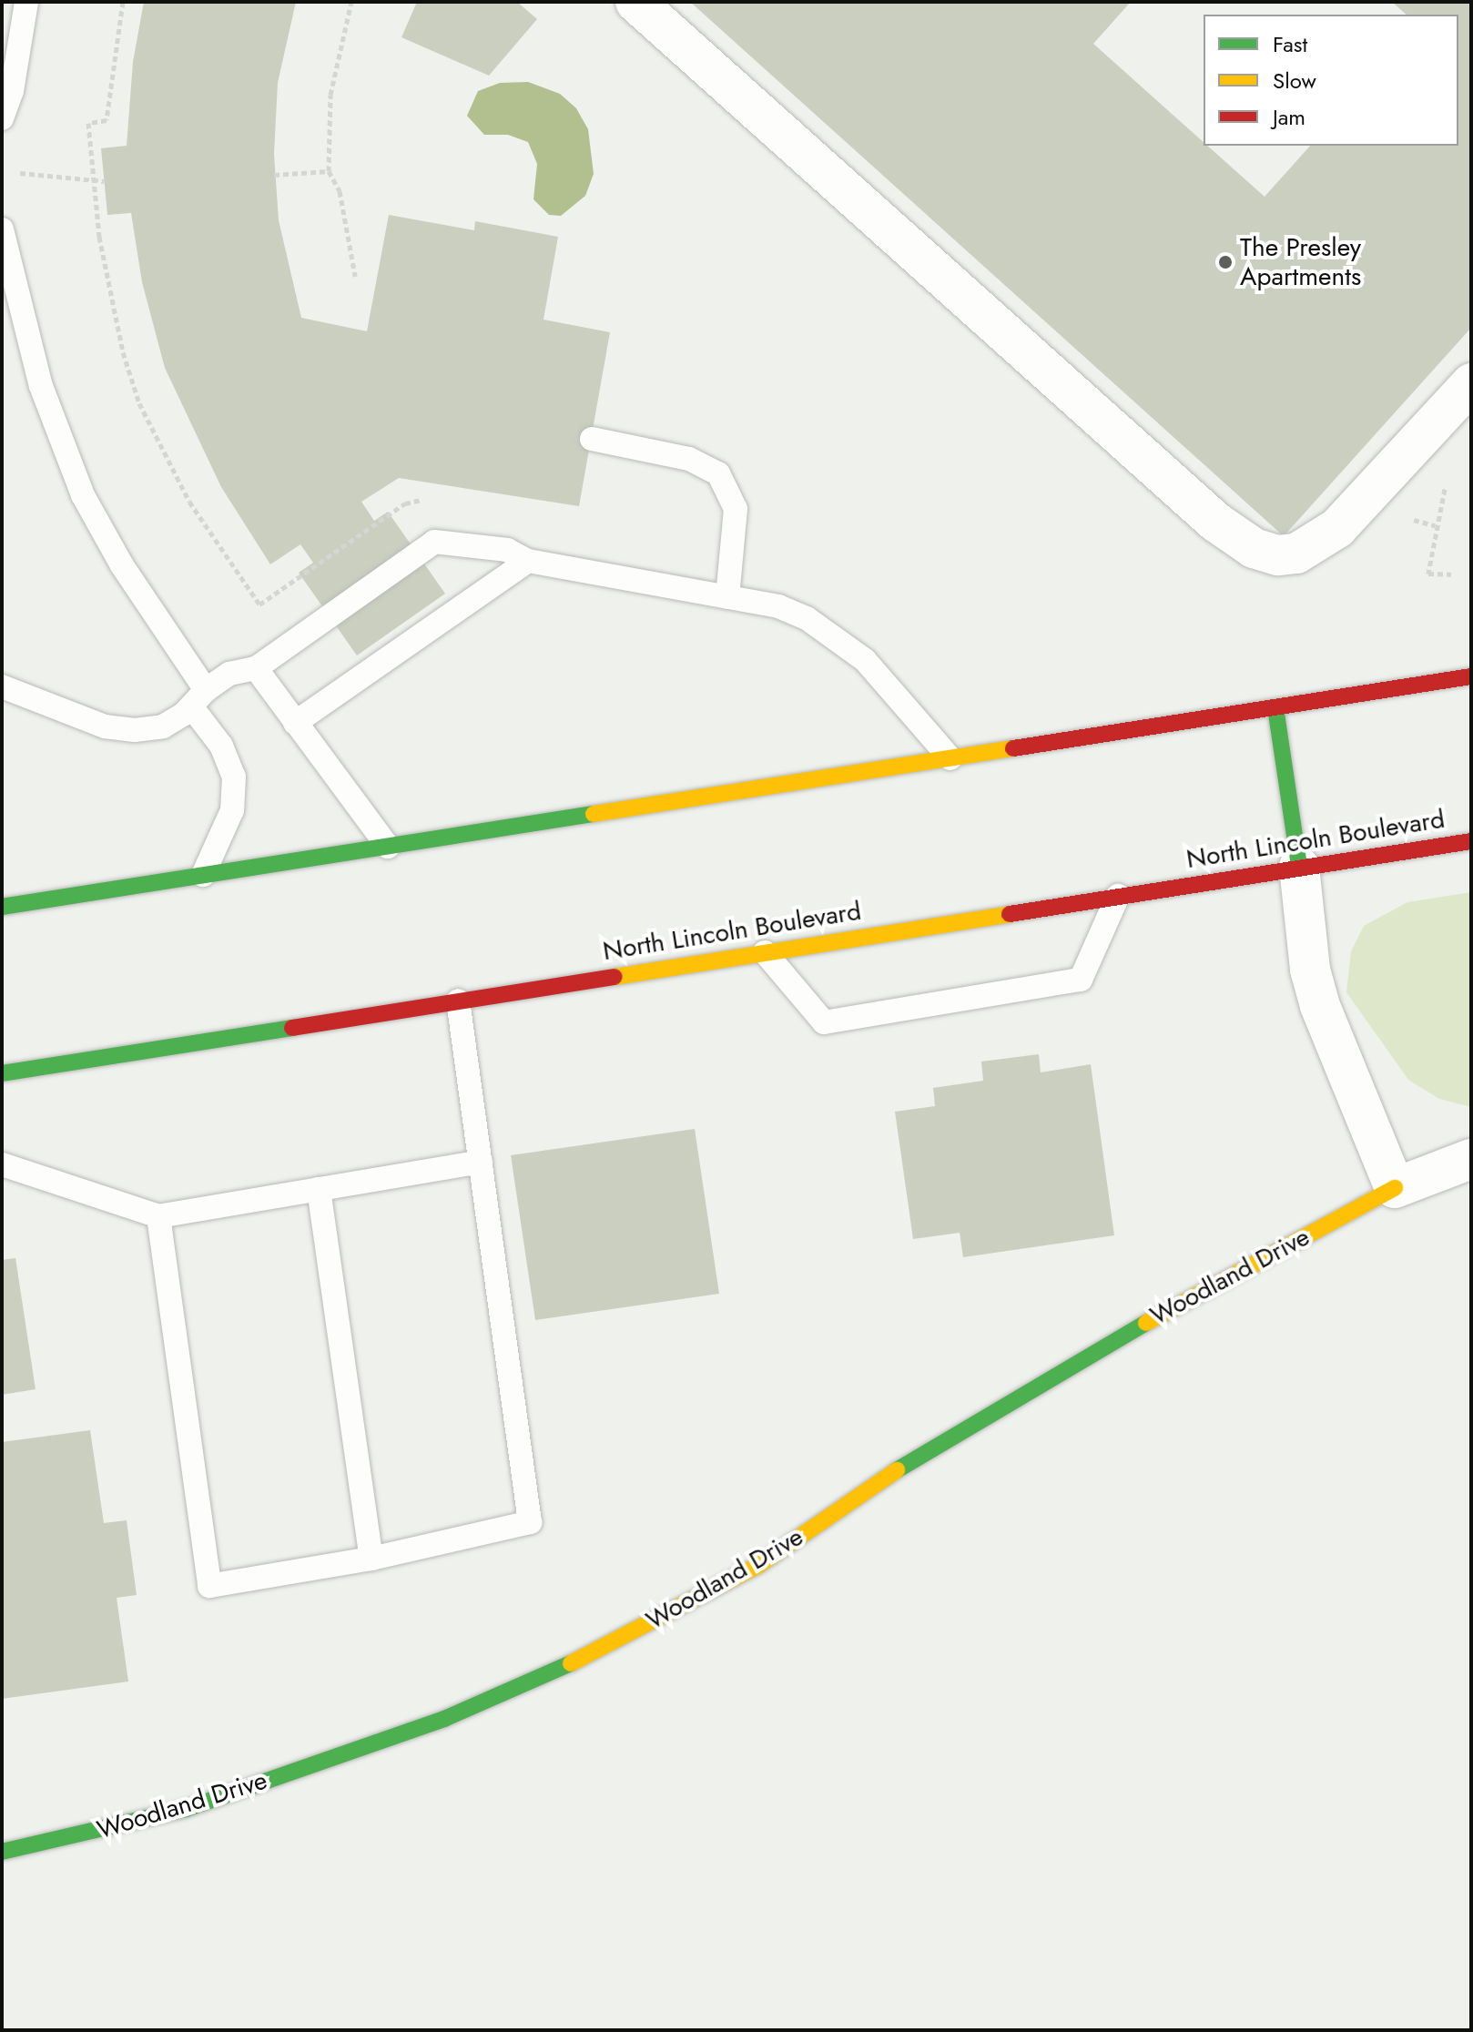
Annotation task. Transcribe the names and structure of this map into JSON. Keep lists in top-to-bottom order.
{
  "streets": {
    "main road": ["North Lincoln Boulevard", "Woodland Drive"]
  },
  "places": ["The Presley Apartments"],
  "legend": ["Fast", "Slow", "Jam"]
}
